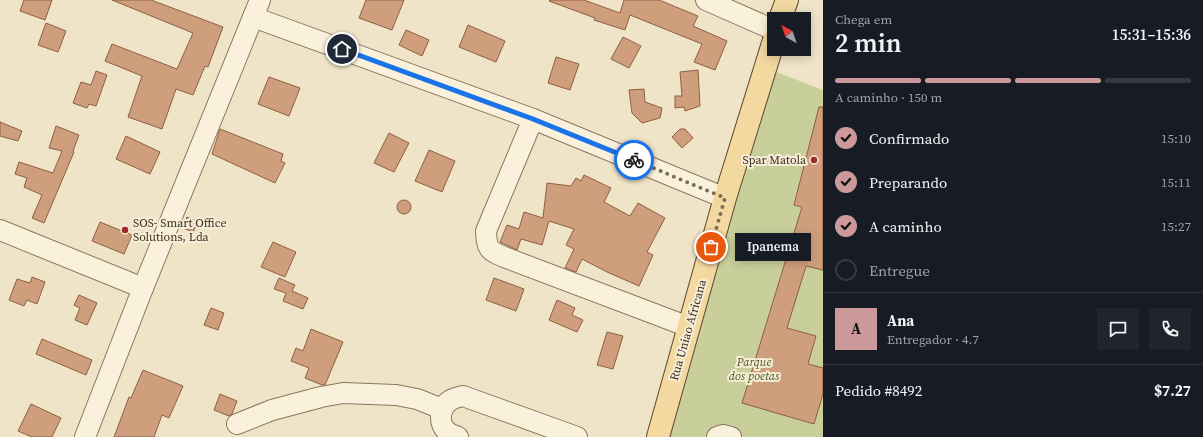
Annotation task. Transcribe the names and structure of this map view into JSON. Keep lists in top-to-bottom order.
{
  "streets": {
    "main road": ["Rua Uniao Africana"]
  },
  "parks": ["Parque dos poetas"],
  "places": ["Spar Matola", "SOS- Smart Office Solutions, Lda", "Ipanema"],
  "north": "top left",
  "page": {
    "heading": ["2 min", "Chega em", "15:31–15:36"],
    "panel": [
      "Ana",
      "Entregador · 4.7",
      "Pedido #8492",
      "$7.27"
    ],
    "bar": "A caminho · 150 m",
    "list": [
      ["Confirmado", "15:10"],
      ["Preparando", "15:11"],
      ["A caminho", "15:27"],
      "Entregue"
    ],
    "bubble": "Ipanema",
    "round": "A"
  }
}
